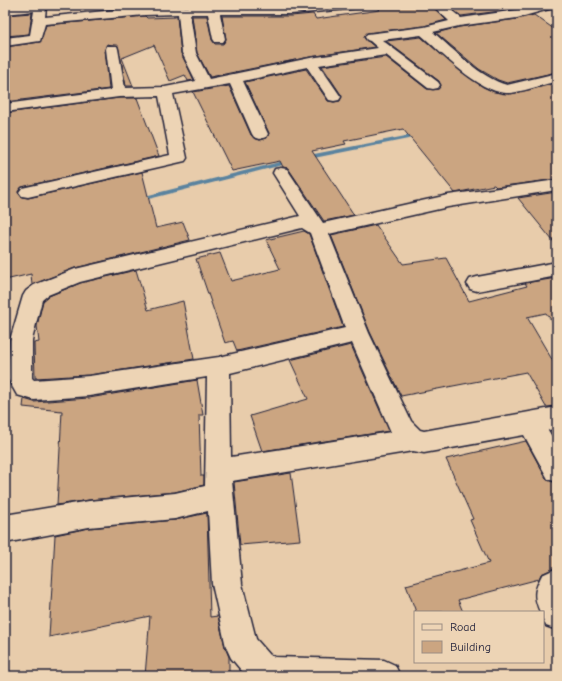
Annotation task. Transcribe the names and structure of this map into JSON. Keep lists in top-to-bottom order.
{
  "legend": ["Road", "Building"]
}
